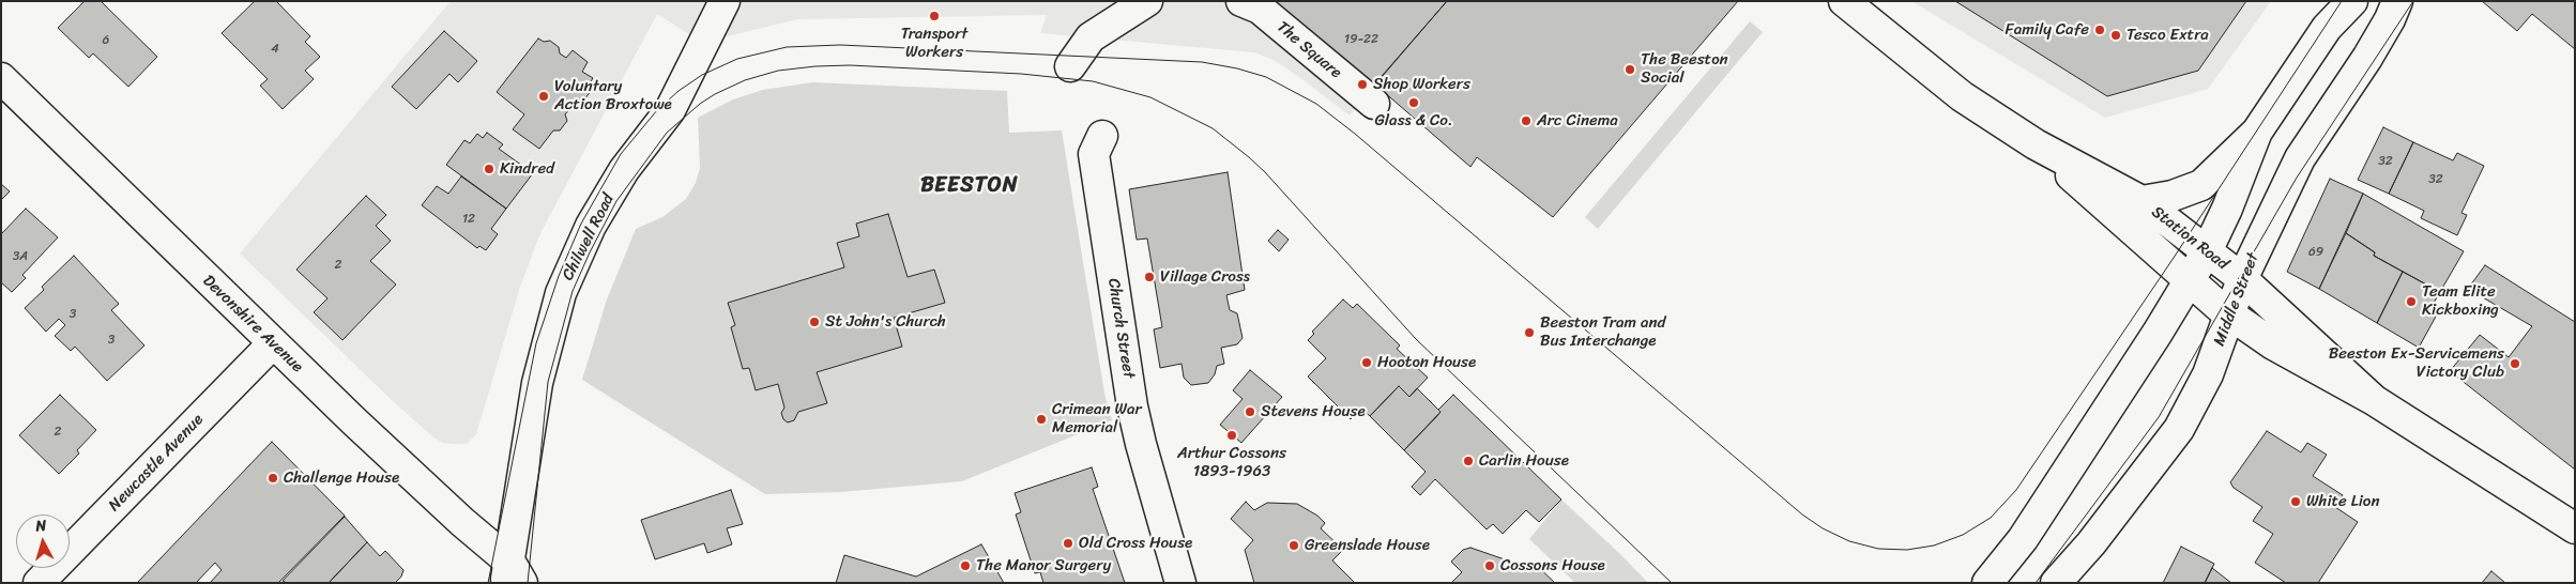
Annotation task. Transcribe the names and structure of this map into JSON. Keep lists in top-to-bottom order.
{
  "streets": {
    "main road": [
      "The Square",
      "Chilwell Road",
      "Station Road",
      "Middle Street",
      "Devonshire Avenue",
      "Church Street",
      "Newcastle Avenue"
    ]
  },
  "crossings": [
    ["Chilwell Road", "Devonshire Avenue"],
    ["Station Road", "Middle Street"],
    ["Devonshire Avenue", "Newcastle Avenue"]
  ],
  "districts": ["BEESTON"],
  "places": [
    "Transport Workers",
    "Family Cafe",
    "Tesco Extra",
    "The Beeston Social",
    "Shop Workers",
    "Voluntary Action Broxtowe",
    "Glass & Co.",
    "Arc Cinema",
    "Kindred",
    "Village Cross",
    "Team Elite Kickboxing",
    "St John's Church",
    "Beeston Tram and Bus Interchange",
    "Hooton House",
    "Beeston Ex-Servicemens Victory Club",
    "Stevens House",
    "Crimean War Memorial",
    "Arthur Cossons 1893-1963",
    "Carlin House",
    "Challenge House",
    "White Lion",
    "Old Cross House",
    "Greenslade House",
    "The Manor Surgery",
    "Cossons House"
  ],
  "house_numbers": [
    "19-22",
    "6",
    "4",
    "32",
    "32",
    "12",
    "69",
    "3A",
    "2",
    "3",
    "3",
    "2"
  ],
  "north": "top"
}
